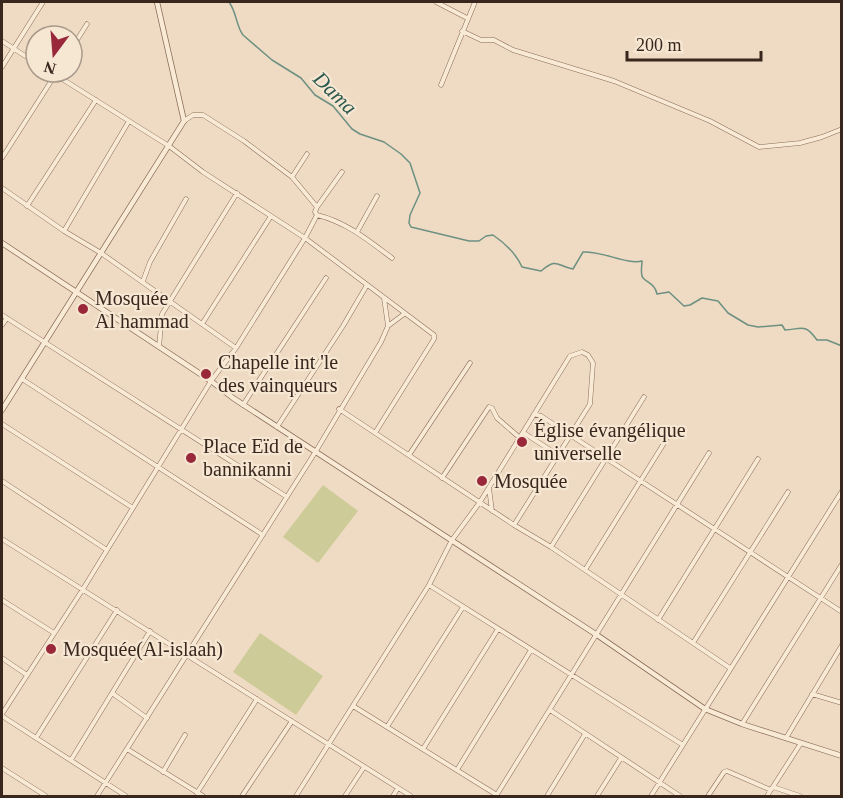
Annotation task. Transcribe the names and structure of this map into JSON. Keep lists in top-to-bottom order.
{
  "water": ["Dama"],
  "places": [
    "Mosquée Al hammad",
    "Chapelle int 'le des vainqueurs",
    "Église évangélique universelle",
    "Place Eïd de bannikanni",
    "Mosquée",
    "Mosquée(Al-islaah)"
  ],
  "scale_bar": "200 m",
  "north": "bottom"
}
